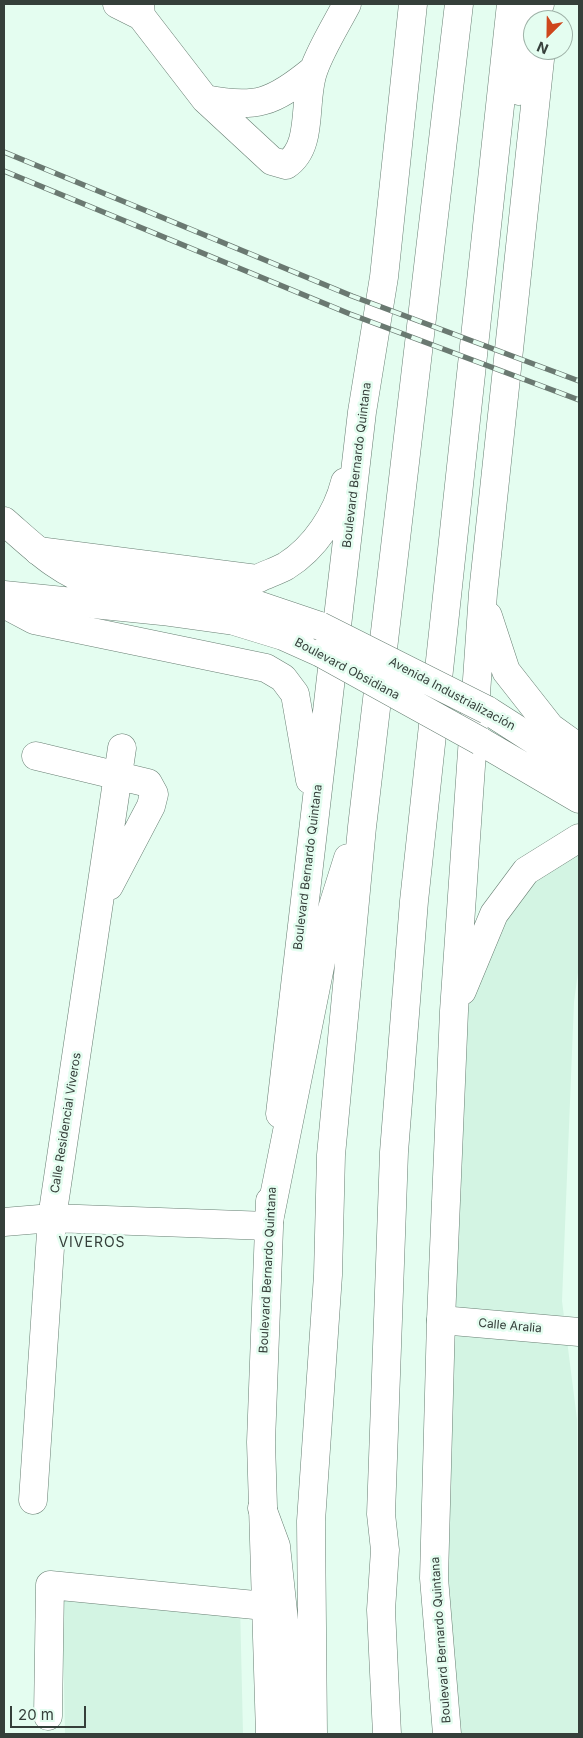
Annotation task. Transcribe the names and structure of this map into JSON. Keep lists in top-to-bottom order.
{
  "streets": {
    "main road": [
      "Boulevard Bernardo Quintana",
      "Boulevard Obsidiana",
      "Avenida Industrialización",
      "Calle Residencial Viveros",
      "Calle Aralia"
    ]
  },
  "crossings": [
    ["Boulevard Bernardo Quintana", "Calle Aralia"],
    ["Boulevard Obsidiana", "Avenida Industrialización"]
  ],
  "districts": ["VIVEROS"],
  "scale_bar": "20 m",
  "north": "bottom left"
}
